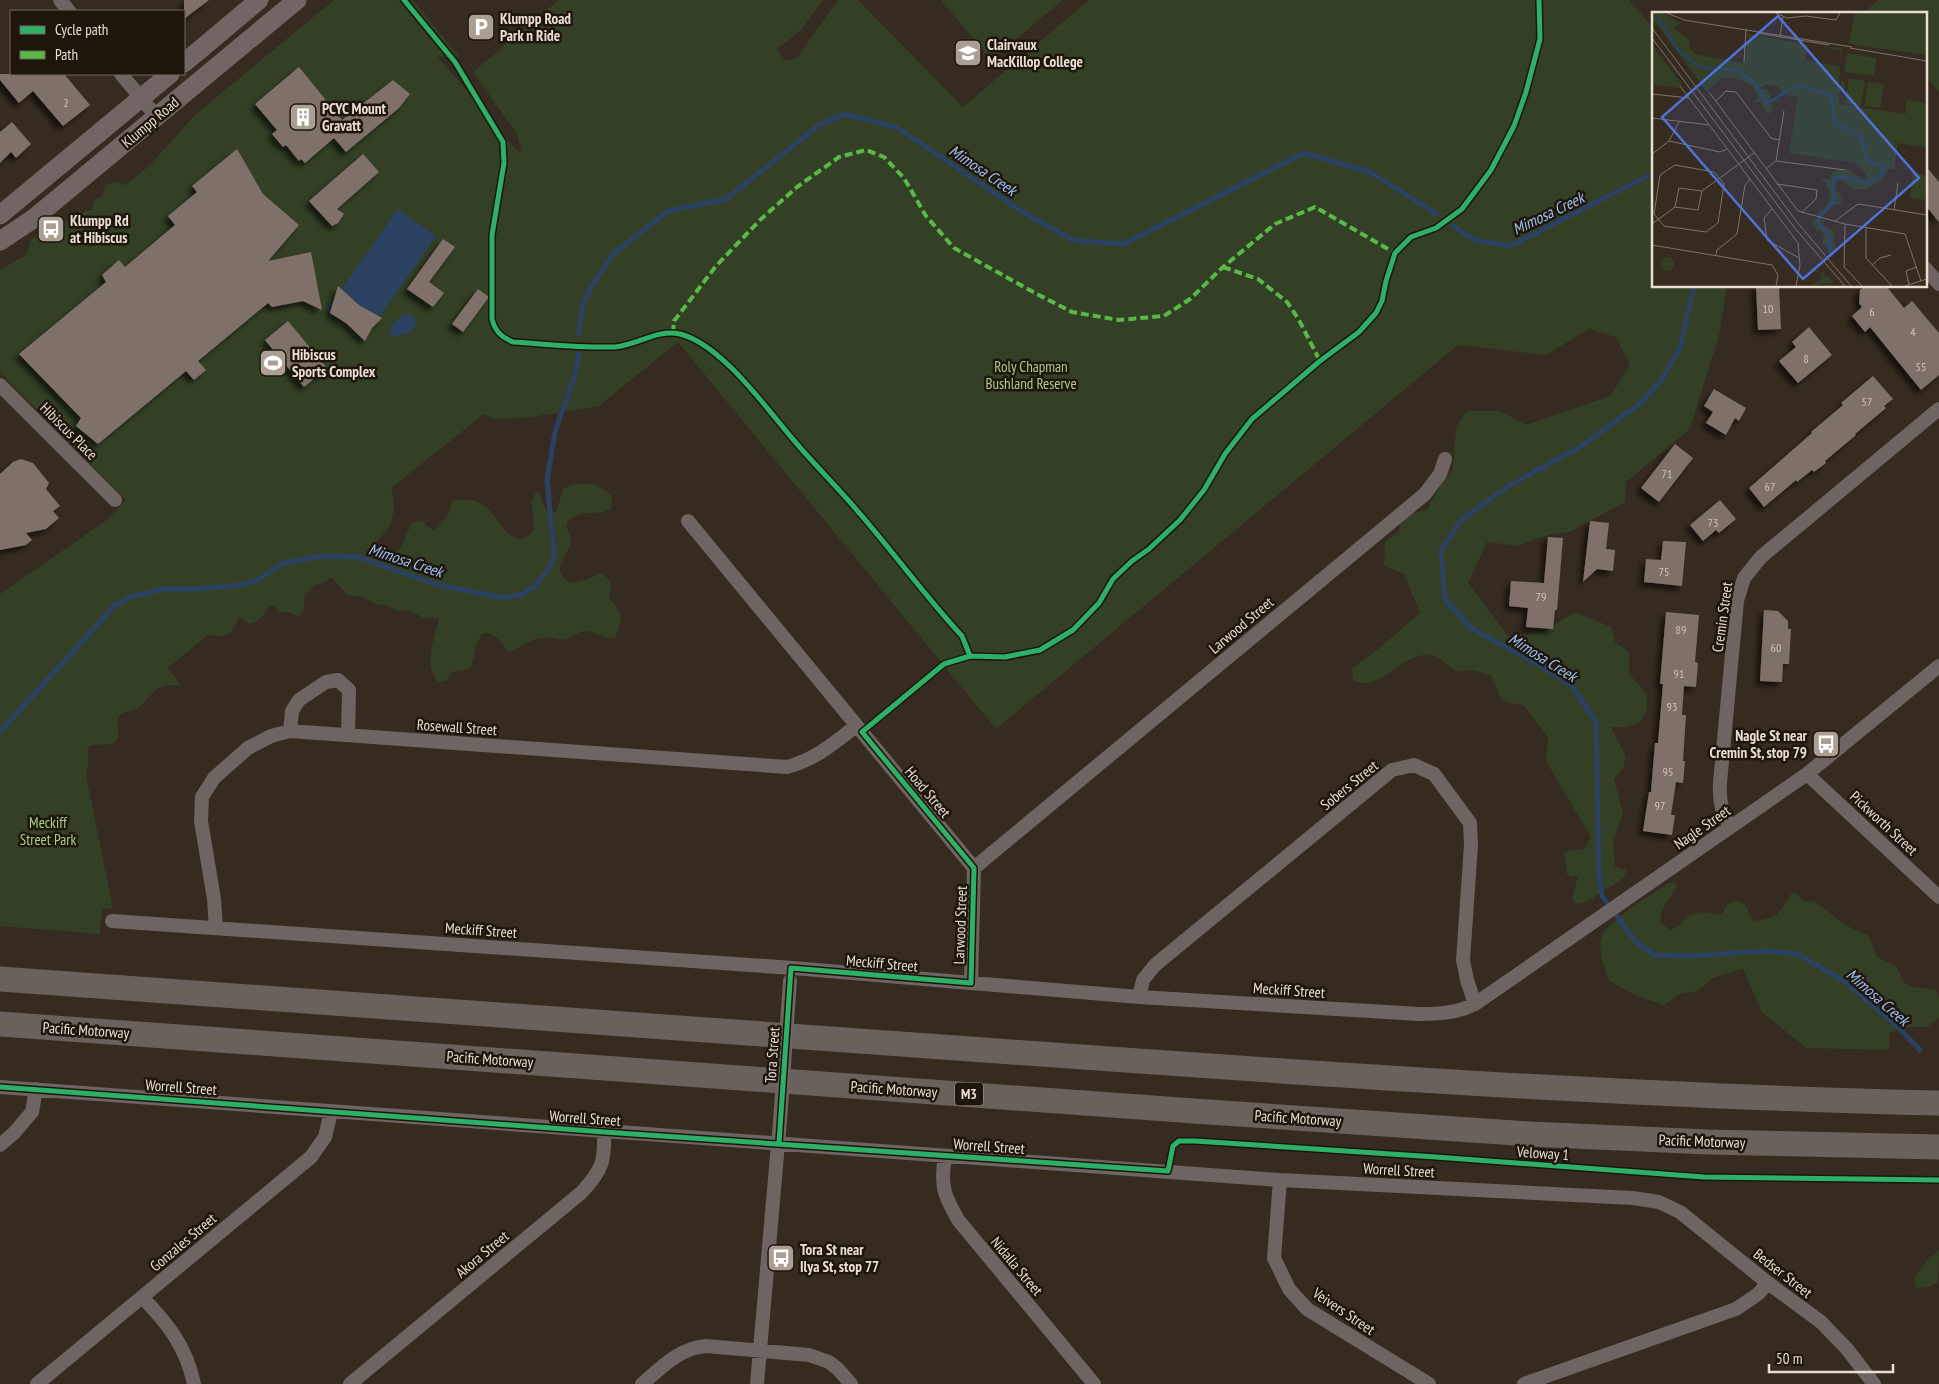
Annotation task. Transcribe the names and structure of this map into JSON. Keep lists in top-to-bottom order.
{
  "streets": {
    "highway": ["Pacific Motorway", "M3"],
    "main road": ["Klumpp Road"],
    "street": [
      "Hibiscus Place",
      "Cremin Street",
      "Larwood Street",
      "Rosewall Street",
      "Sobers Street",
      "Hoad Street",
      "Pickworth Street",
      "Nagle Street",
      "Meckiff Street",
      "Tora Street",
      "Worrell Street",
      "Gonzales Street",
      "Akora Street",
      "Nidalla Street",
      "Bedser Street",
      "Veivers Street"
    ],
    "cycle path": ["Veloway 1"]
  },
  "crossings": [
    ["Cremin Street", "Nagle Street"],
    ["Larwood Street", "Hoad Street"],
    ["Larwood Street", "Meckiff Street"],
    ["Rosewall Street", "Hoad Street"],
    ["Rosewall Street", "Meckiff Street"],
    ["Sobers Street", "Nagle Street"],
    ["Sobers Street", "Meckiff Street"],
    ["Pickworth Street", "Nagle Street"],
    ["Nagle Street", "Meckiff Street"],
    ["Meckiff Street", "Tora Street"],
    ["Tora Street", "Worrell Street"],
    ["Worrell Street", "Gonzales Street"],
    ["Worrell Street", "Akora Street"],
    ["Worrell Street", "Nidalla Street"],
    ["Worrell Street", "Bedser Street"],
    ["Worrell Street", "Veivers Street"]
  ],
  "water": ["Mimosa Creek"],
  "parks": ["Roly Chapman Bushland Reserve", "Meckiff Street Park"],
  "places": {
    "parking": ["Klumpp Road Park n Ride"],
    "school or university": ["Clairvaux MacKillop College"],
    "building": ["PCYC Mount Gravatt"],
    "bus stop": ["Klumpp Rd at Hibiscus", "Nagle St near Cremin St, stop 79", "Tora St near Ilya St, stop 77"],
    "sports": ["Hibiscus Sports Complex"]
  },
  "house_numbers": [
    "2",
    "10",
    "6",
    "4",
    "8",
    "55",
    "57",
    "71",
    "67",
    "73",
    "75",
    "79",
    "89",
    "60",
    "91",
    "93",
    "95",
    "97"
  ],
  "legend": ["Cycle path", "Path"],
  "scale_bar": "50 m"
}
